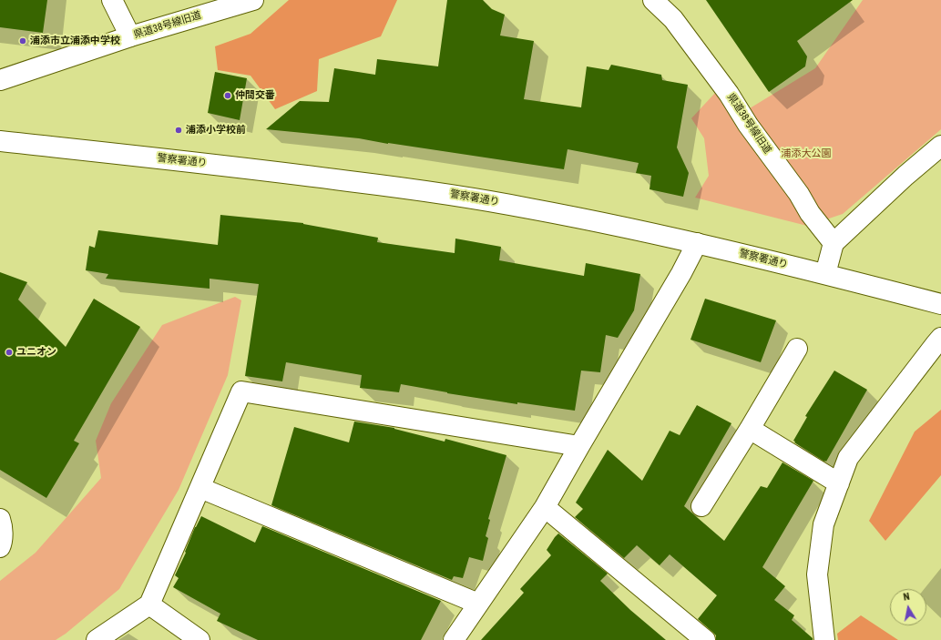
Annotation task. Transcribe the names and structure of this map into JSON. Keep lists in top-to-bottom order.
{
  "streets": {
    "street": ["県道38号線旧道", "警察署通り"]
  },
  "parks": ["浦添大公園"],
  "places": [
    "浦添市立浦添中学校",
    "仲間交番",
    "浦添小学校前",
    "ユニオン"
  ],
  "north": "top"
}
